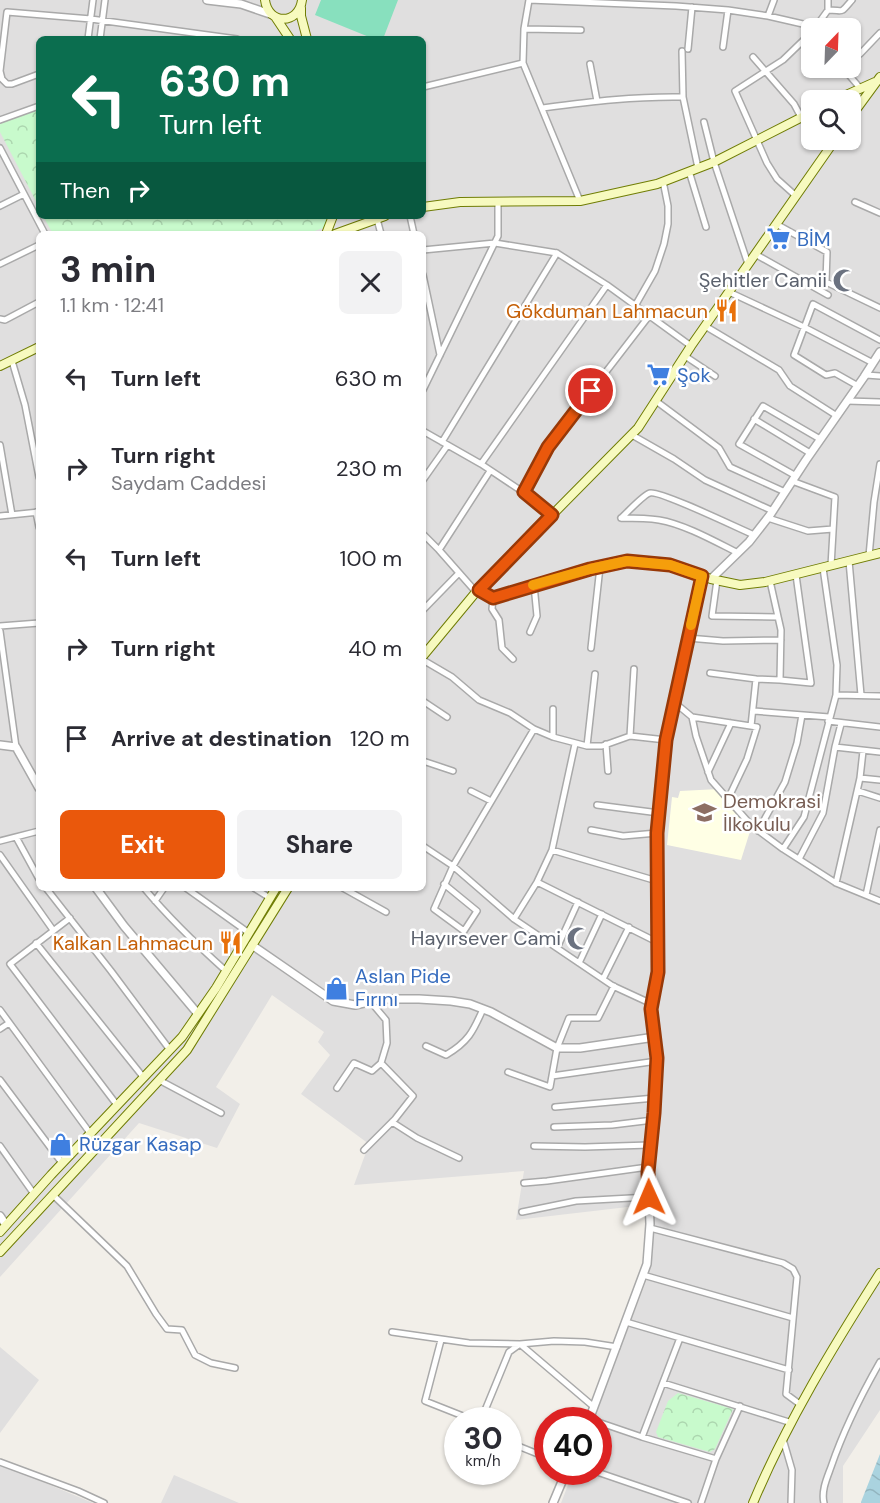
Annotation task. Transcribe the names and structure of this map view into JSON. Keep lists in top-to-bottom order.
{
  "places": {
    "supermarket": ["BİM", "Şok"],
    "mosque": ["Şehitler Camii", "Hayırsever Cami"],
    "restaurant": ["Gökduman Lahmacun", "Kalkan Lahmacun"],
    "school or university": ["Demokrasi İlkokulu"],
    "shop": ["Aslan Pide Fırını", "Rüzgar Kasap"]
  },
  "north": "top right",
  "page": {
    "turn": ["630 m", "Turn left"],
    "then": "Then",
    "heading": ["3 min", "1.1 km · 12:41"],
    "list": [
      {
        "name": "Turn left",
        "value": "630 m"
      },
      {
        "name": "Turn right",
        "note": "Saydam Caddesi",
        "value": "230 m"
      },
      {
        "name": "Turn left",
        "value": "100 m"
      },
      {
        "name": "Turn right",
        "value": "40 m"
      },
      {
        "name": "Arrive at destination",
        "value": "120 m"
      }
    ],
    "buttons": ["Exit", "Share"],
    "speed": "30 km/h",
    "limit": "40"
  }
}
